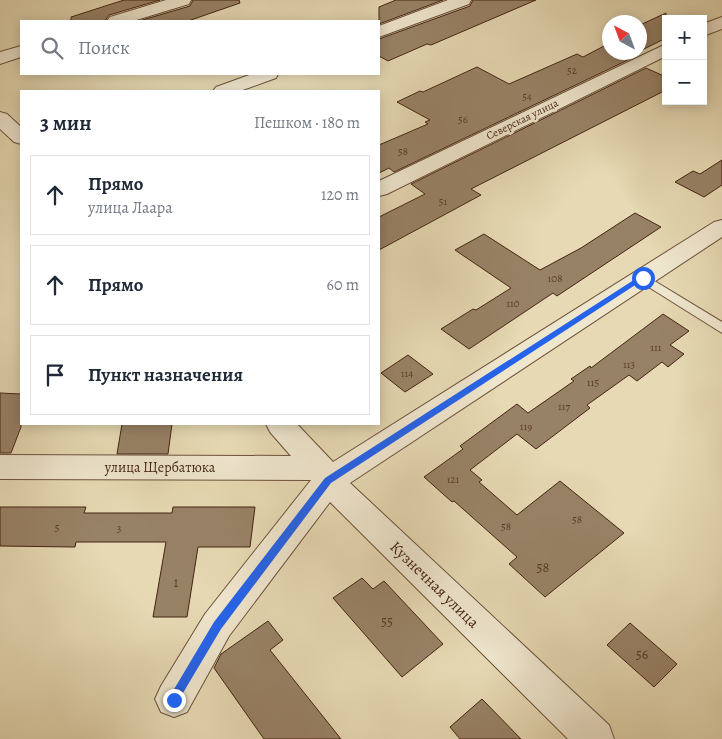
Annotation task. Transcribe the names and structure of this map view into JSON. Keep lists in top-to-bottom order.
{
  "streets": {
    "street": ["Северская улица", "улица Щербатюка", "Кузнечная улица"]
  },
  "crossings": [
    ["улица Щербатюка", "Кузнечная улица"]
  ],
  "house_numbers": [
    "52",
    "54",
    "56",
    "58",
    "51",
    "108",
    "110",
    "111",
    "113",
    "114",
    "115",
    "117",
    "119",
    "121",
    "58",
    "58",
    "5",
    "3",
    "58",
    "1",
    "55",
    "56"
  ],
  "north": "top left",
  "page": {
    "map_buttons": ["+", "−"],
    "search": "Поиск",
    "heading": ["3 мин", "Пешком · 180 m"],
    "list": [
      ["Прямо", "улица Лаара", "120 m"],
      ["Прямо", "60 m"],
      "Пункт назначения"
    ]
  }
}
